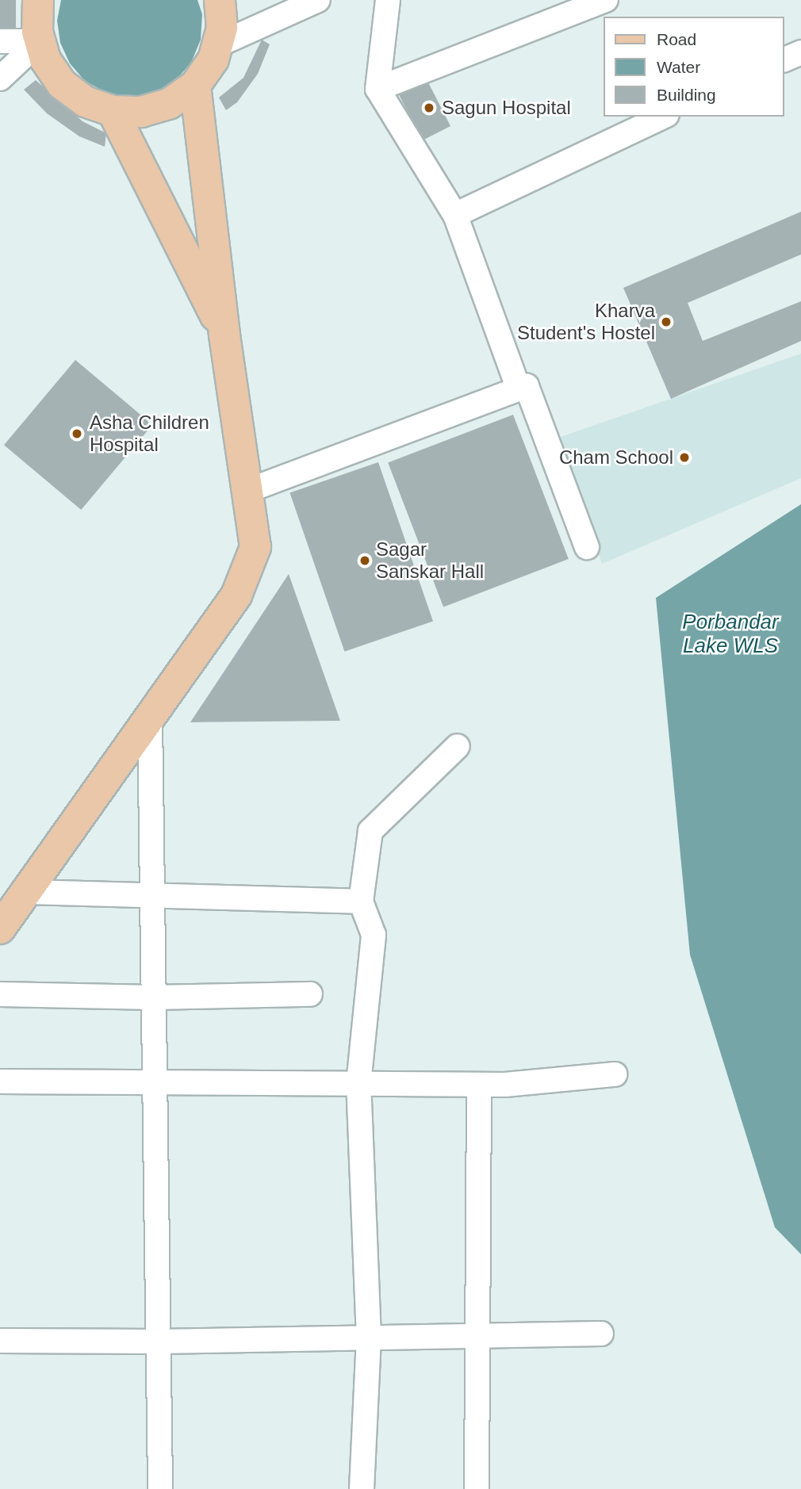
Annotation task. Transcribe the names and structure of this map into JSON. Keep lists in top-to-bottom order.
{
  "water": ["Porbandar Lake WLS"],
  "places": [
    "Sagun Hospital",
    "Kharva Student's Hostel",
    "Asha Children Hospital",
    "Cham School",
    "Sagar Sanskar Hall"
  ],
  "legend": ["Road", "Water", "Building"]
}
